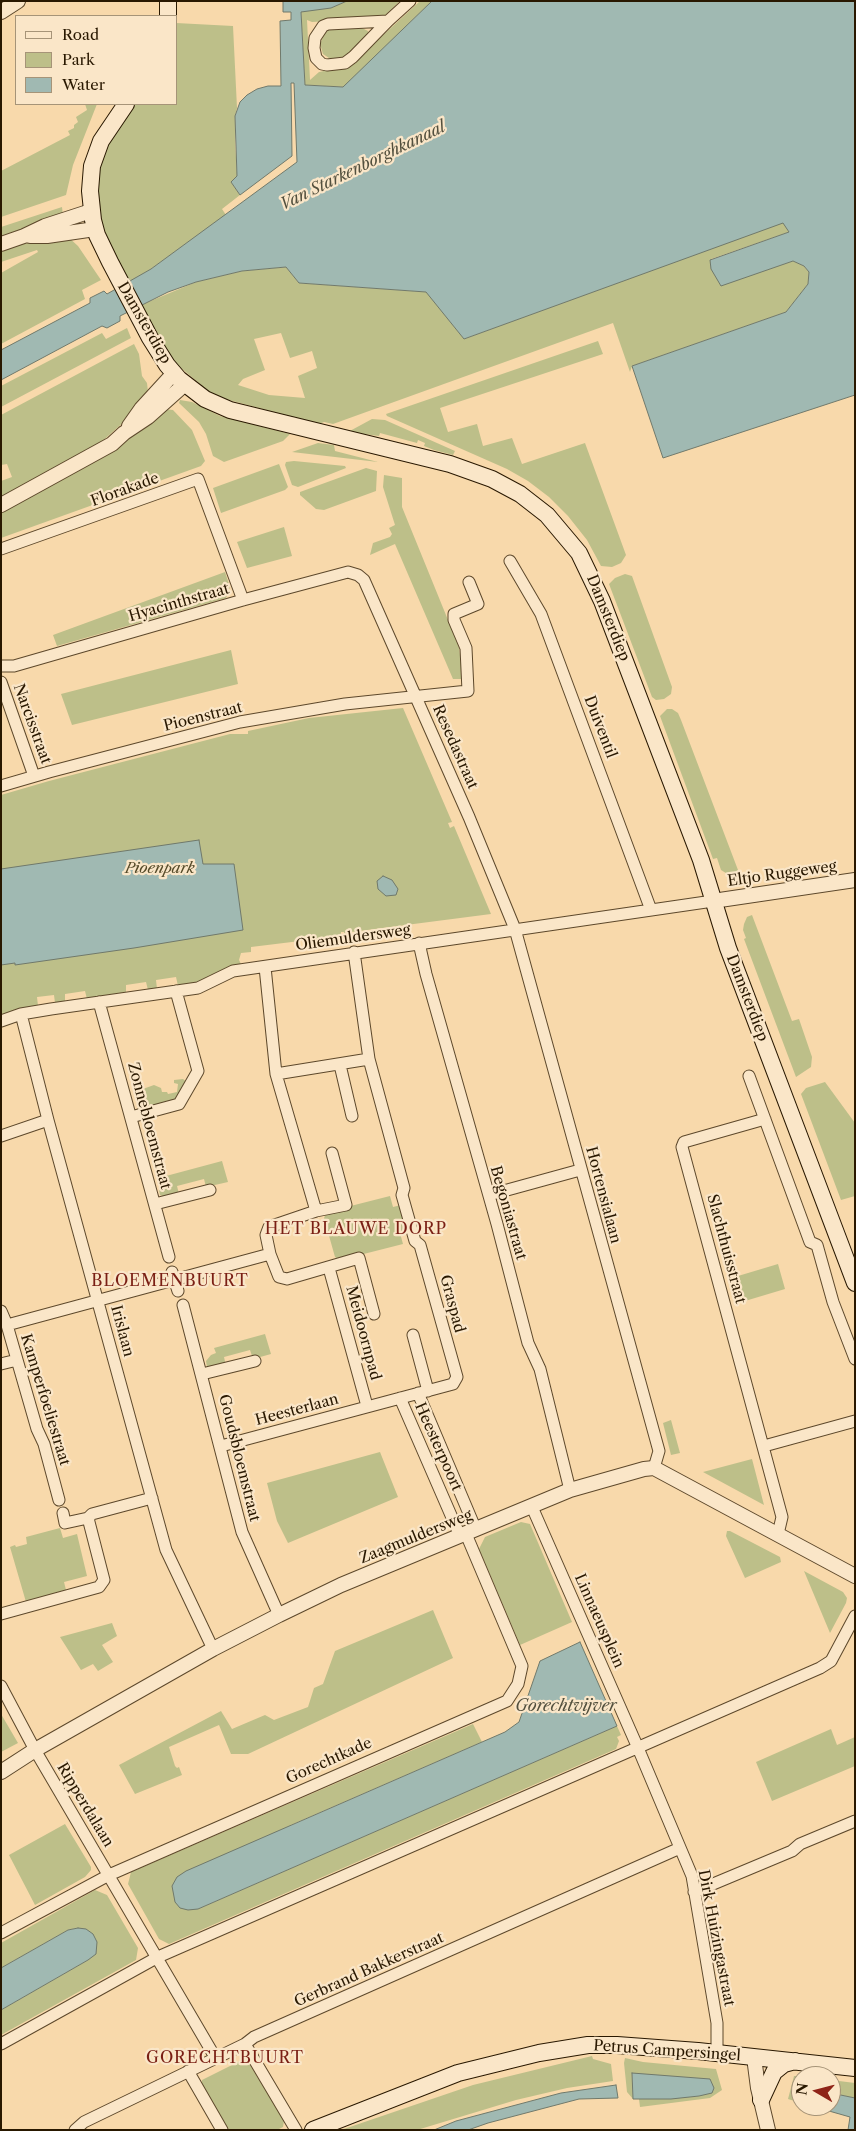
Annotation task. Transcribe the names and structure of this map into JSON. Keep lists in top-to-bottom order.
{
  "streets": {
    "main road": ["Damsterdiep", "Petrus Campersingel"],
    "street": [
      "Florakade",
      "Hyacinthstraat",
      "Pioenstraat",
      "Narcisstraat",
      "Duiventil",
      "Resedastraat",
      "Eltjo Ruggeweg",
      "Oliemuldersweg",
      "Zonnebloemstraat",
      "Hortensialaan",
      "Begoniastraat",
      "Slachthuisstraat",
      "Graspad",
      "Irislaan",
      "Meidoornpad",
      "Kamperfoeliestraat",
      "Heesterlaan",
      "Heesterpoort",
      "Goudsbloemstraat",
      "Zaagmuldersweg",
      "Linnaeusplein",
      "Gorechtkade",
      "Ripperdalaan",
      "Dirk Huizingastraat",
      "Gerbrand Bakkerstraat"
    ]
  },
  "crossings": [
    ["Damsterdiep", "Eltjo Ruggeweg"],
    ["Damsterdiep", "Oliemuldersweg"],
    ["Florakade", "Hyacinthstraat"],
    ["Hyacinthstraat", "Resedastraat"],
    ["Pioenstraat", "Narcisstraat"],
    ["Pioenstraat", "Resedastraat"],
    ["Duiventil", "Oliemuldersweg"],
    ["Resedastraat", "Oliemuldersweg"],
    ["Resedastraat", "Hortensialaan"],
    ["Eltjo Ruggeweg", "Oliemuldersweg"],
    ["Oliemuldersweg", "Zonnebloemstraat"],
    ["Oliemuldersweg", "Hortensialaan"],
    ["Oliemuldersweg", "Begoniastraat"],
    ["Oliemuldersweg", "Irislaan"],
    ["Hortensialaan", "Zaagmuldersweg"],
    ["Begoniastraat", "Zaagmuldersweg"],
    ["Graspad", "Heesterpoort"],
    ["Irislaan", "Zaagmuldersweg"],
    ["Meidoornpad", "Heesterpoort"],
    ["Heesterlaan", "Heesterpoort"],
    ["Heesterlaan", "Goudsbloemstraat"],
    ["Heesterpoort", "Zaagmuldersweg"],
    ["Heesterpoort", "Gorechtkade"],
    ["Goudsbloemstraat", "Zaagmuldersweg"],
    ["Zaagmuldersweg", "Linnaeusplein"],
    ["Zaagmuldersweg", "Gorechtkade"],
    ["Zaagmuldersweg", "Ripperdalaan"],
    ["Linnaeusplein", "Dirk Huizingastraat"],
    ["Gorechtkade", "Ripperdalaan"],
    ["Dirk Huizingastraat", "Gerbrand Bakkerstraat"],
    ["Dirk Huizingastraat", "Petrus Campersingel"]
  ],
  "districts": ["HET BLAUWE DORP", "BLOEMENBUURT", "GORECHTBUURT"],
  "water": ["Van Starkenborghkanaal", "Gorechtvijver"],
  "parks": ["Pioenpark"],
  "legend": ["Road", "Park", "Water"],
  "north": "left"
}
